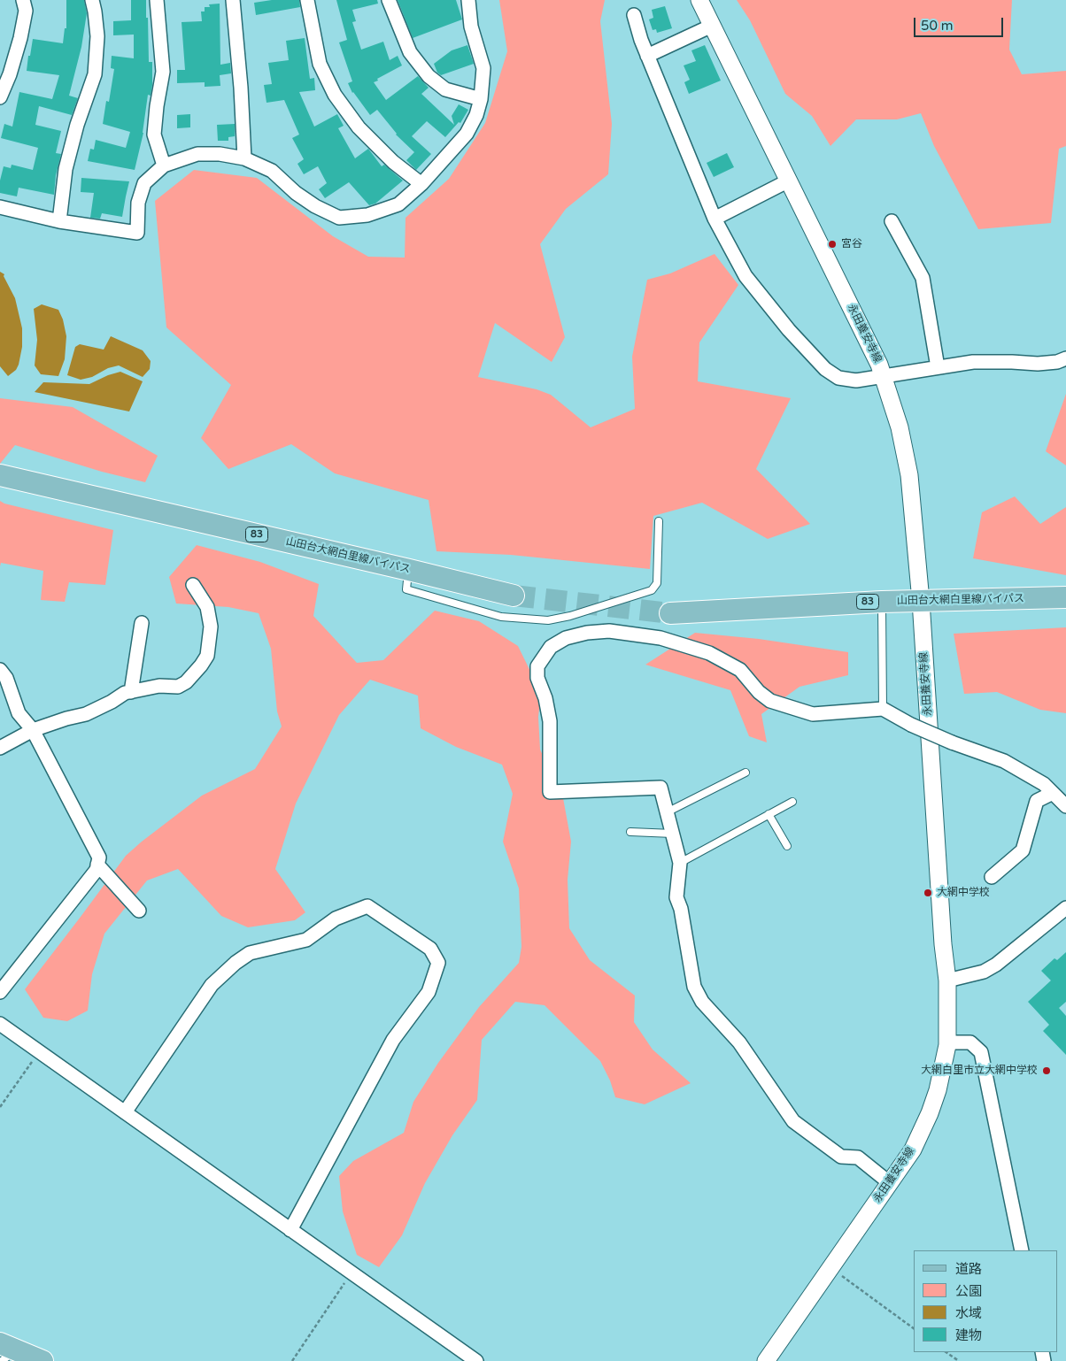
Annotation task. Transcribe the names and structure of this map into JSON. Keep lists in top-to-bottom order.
{
  "streets": {
    "main road": ["83", "山田台大網白里線バイパス"],
    "street": ["永田養安寺線"]
  },
  "crossings": [
    ["永田養安寺線", "山田台大網白里線バイパス"]
  ],
  "places": ["宮谷", "大網中学校", "大網白里市立大網中学校"],
  "legend": [
    "道路",
    "公園",
    "水域",
    "建物"
  ],
  "scale_bar": "50 m"
}
